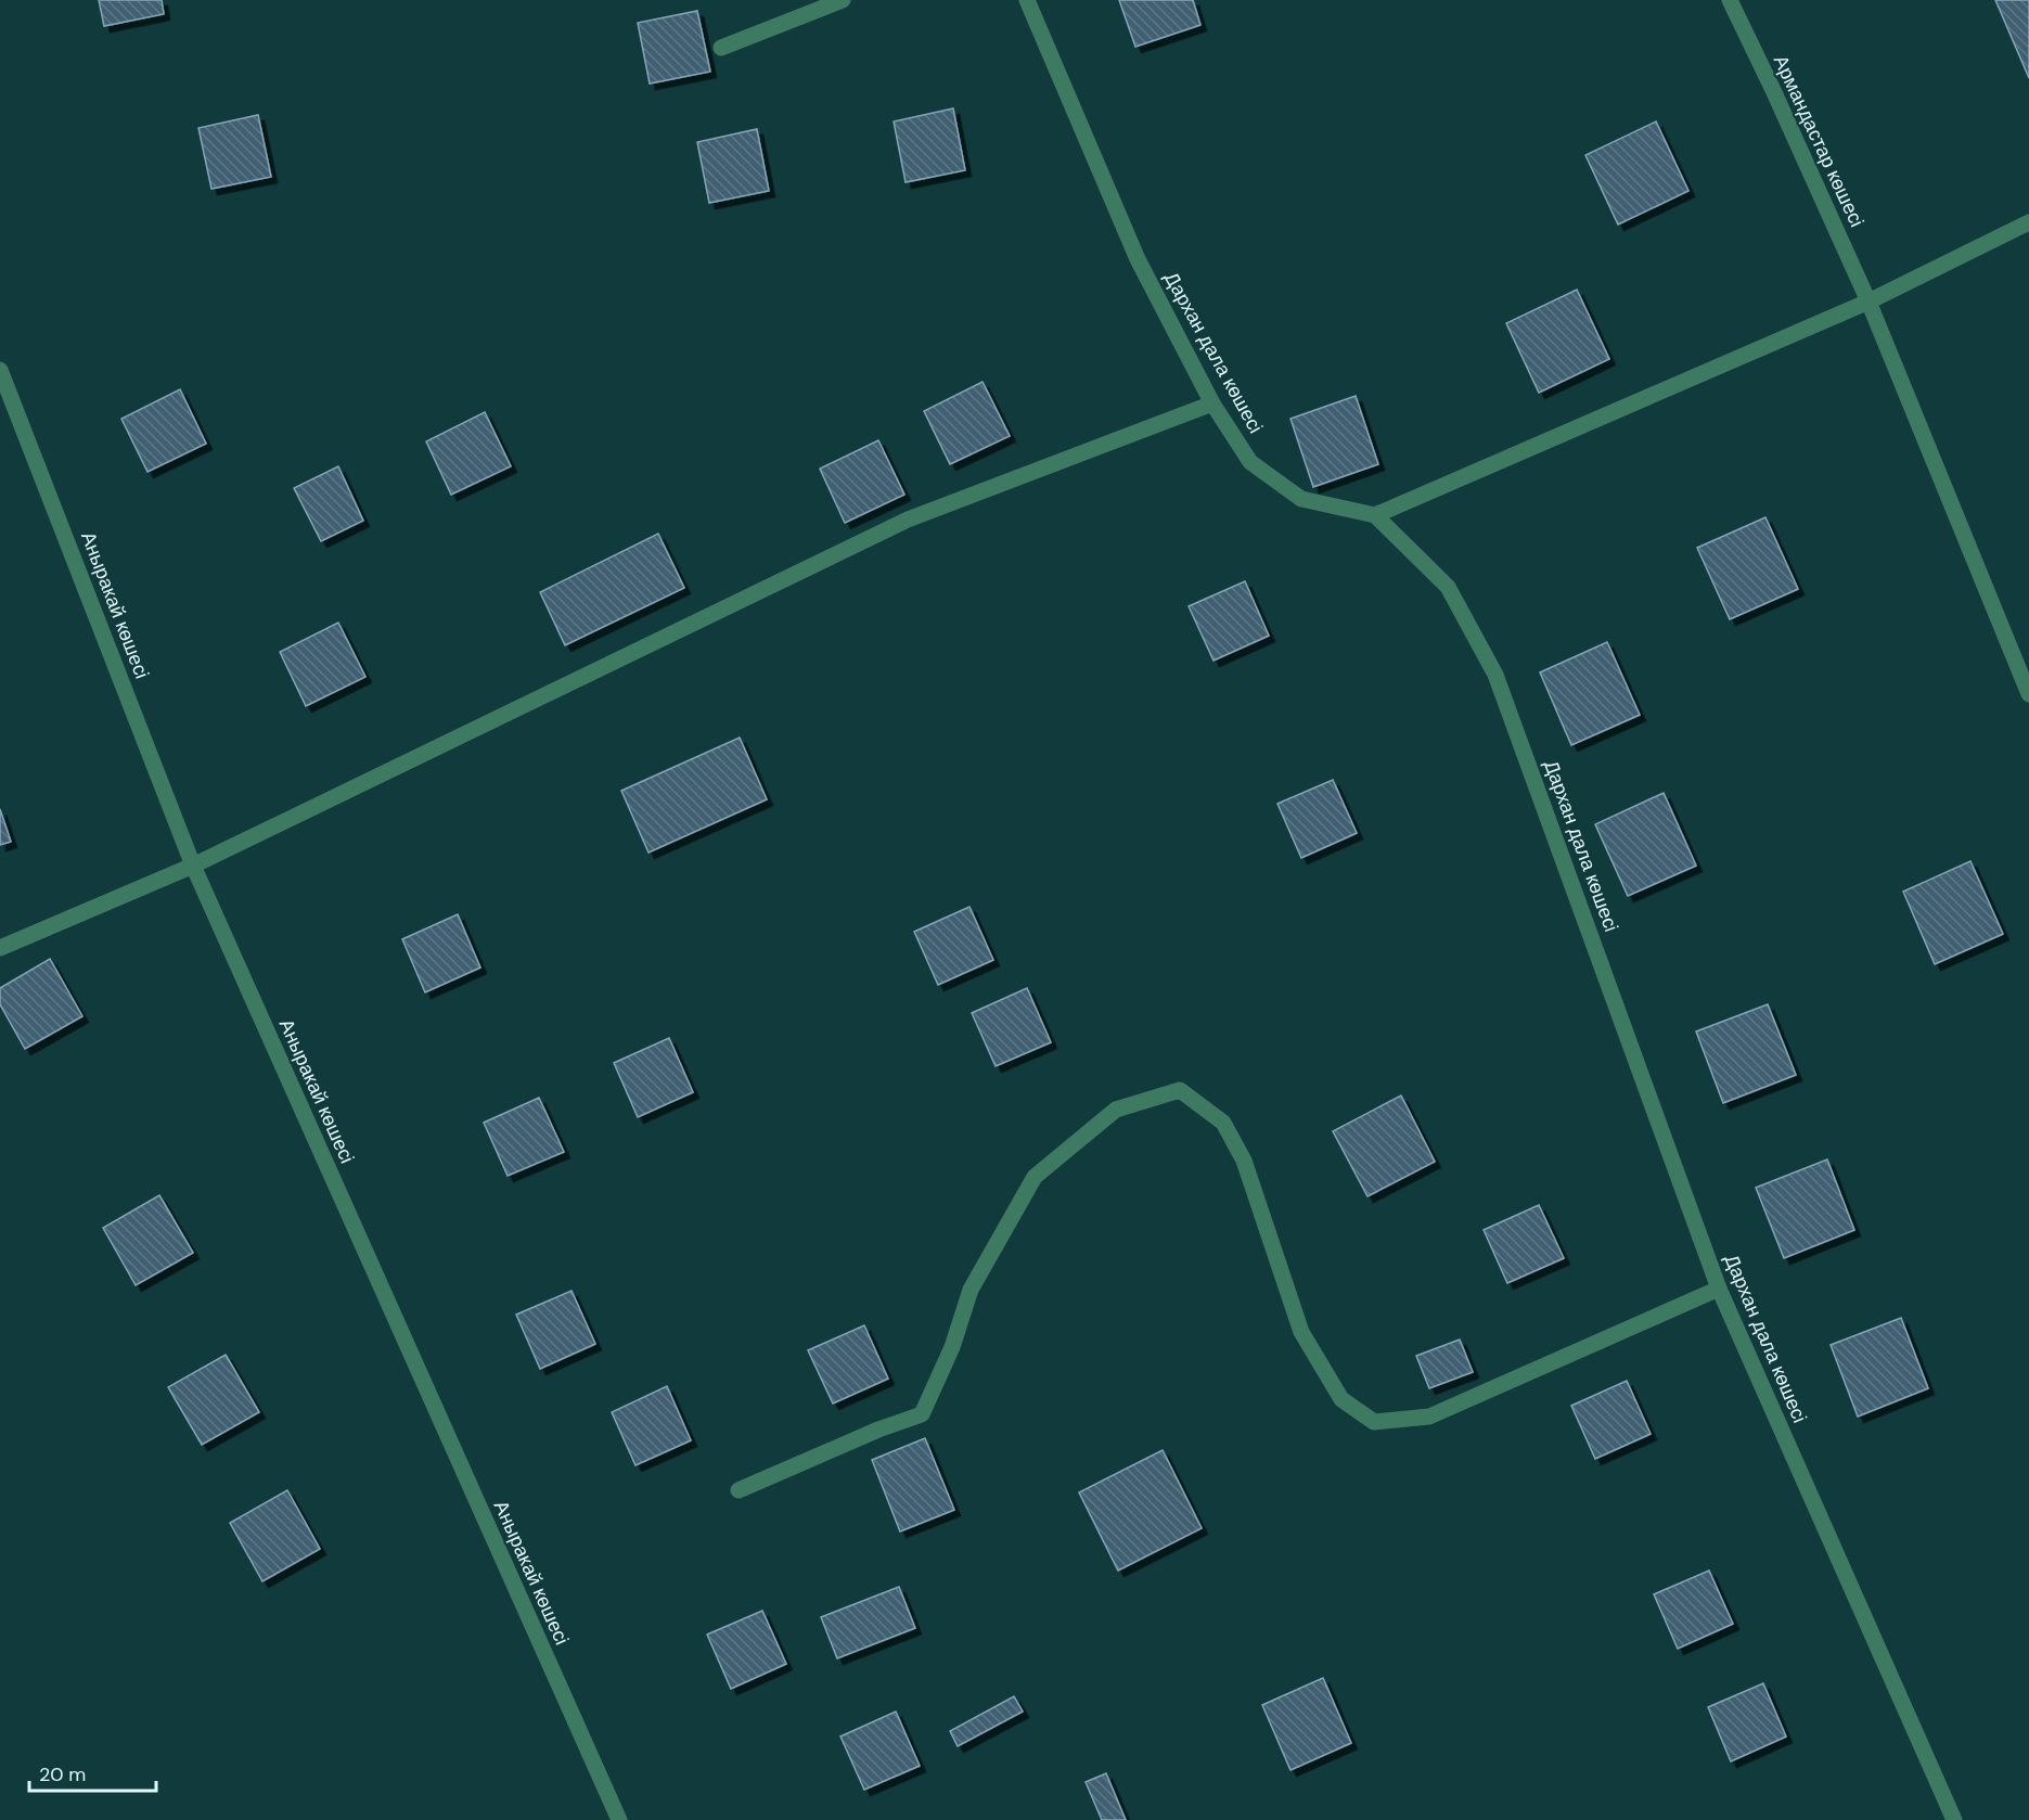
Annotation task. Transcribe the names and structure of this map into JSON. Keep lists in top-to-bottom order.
{
  "streets": {
    "street": ["Армандастар көшесі", "Дархан дала көшесі", "Аныракай көшесі"]
  },
  "scale_bar": "20 m"
}
